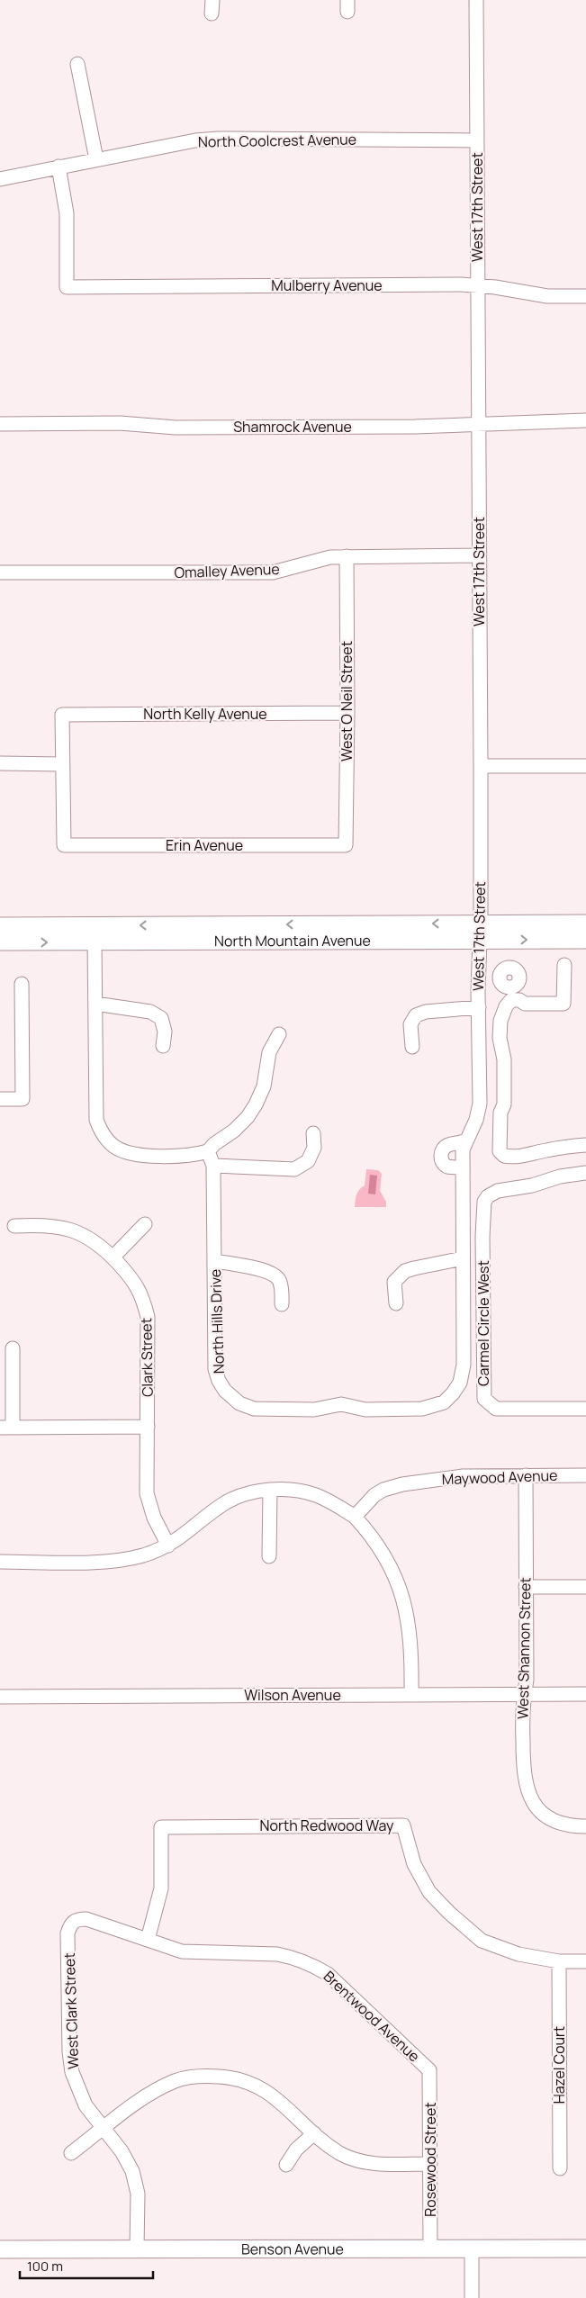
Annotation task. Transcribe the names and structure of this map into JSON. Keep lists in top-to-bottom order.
{
  "streets": {
    "main road": ["North Mountain Avenue", "Benson Avenue"],
    "street": [
      "North Coolcrest Avenue",
      "West 17th Street",
      "Mulberry Avenue",
      "Shamrock Avenue",
      "Omalley Avenue",
      "West O Neil Street",
      "North Kelly Avenue",
      "Erin Avenue",
      "North Hills Drive",
      "Carmel Circle West",
      "Clark Street",
      "Maywood Avenue",
      "West Shannon Street",
      "Wilson Avenue",
      "North Redwood Way",
      "West Clark Street",
      "Brentwood Avenue",
      "Hazel Court",
      "Rosewood Street"
    ]
  },
  "crossings": [
    ["North Coolcrest Avenue", "West 17th Street"],
    ["North Coolcrest Avenue", "Mulberry Avenue"],
    ["West 17th Street", "Mulberry Avenue"],
    ["West 17th Street", "Shamrock Avenue"],
    ["West 17th Street", "Omalley Avenue"],
    ["West 17th Street", "North Mountain Avenue"],
    ["West 17th Street", "North Hills Drive"],
    ["Omalley Avenue", "West O Neil Street"],
    ["West O Neil Street", "North Kelly Avenue"],
    ["West O Neil Street", "Erin Avenue"],
    ["North Kelly Avenue", "Erin Avenue"],
    ["Maywood Avenue", "West Shannon Street"],
    ["West Shannon Street", "Wilson Avenue"],
    ["North Redwood Way", "Brentwood Avenue"],
    ["North Redwood Way", "Hazel Court"],
    ["West Clark Street", "Brentwood Avenue"],
    ["West Clark Street", "Benson Avenue"],
    ["Brentwood Avenue", "Rosewood Street"],
    ["Rosewood Street", "Benson Avenue"]
  ],
  "scale_bar": "100 m"
}
